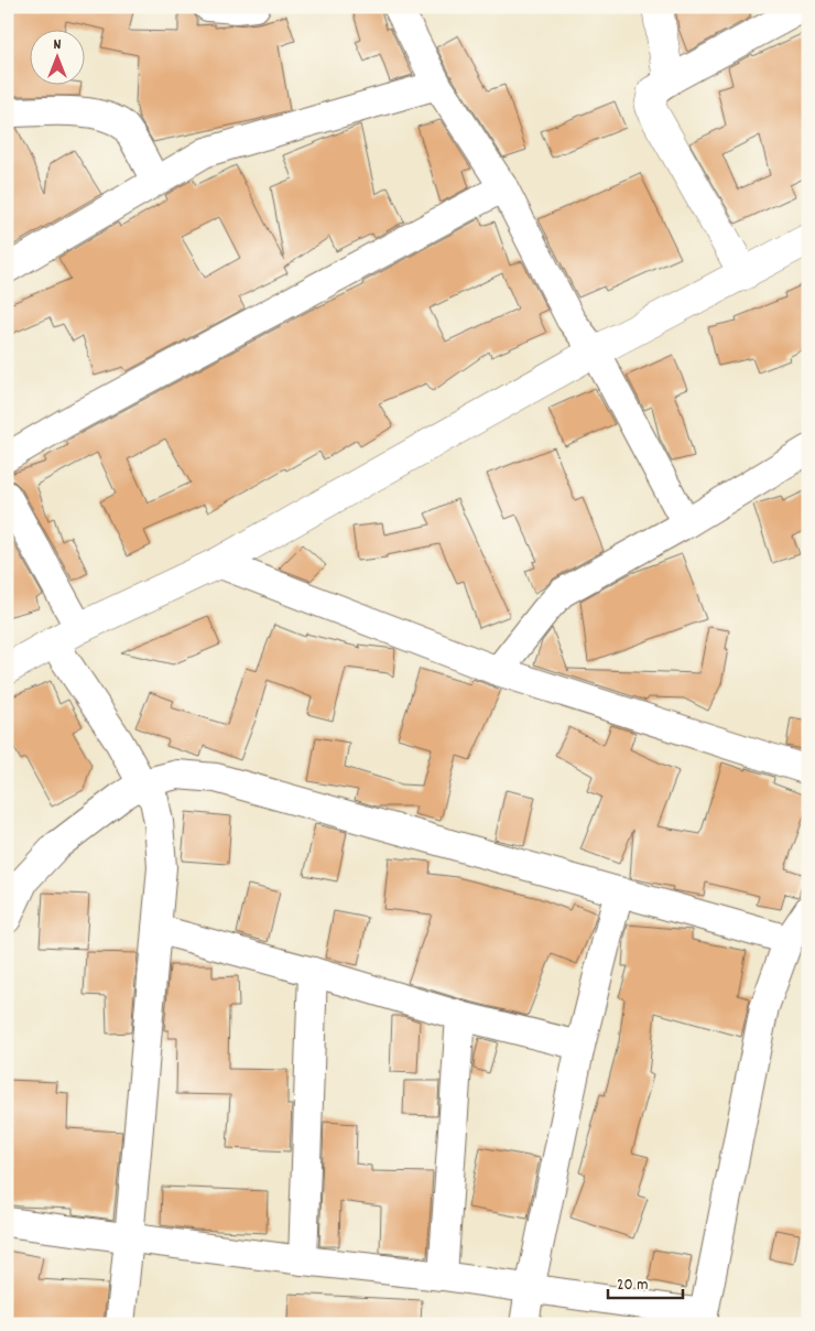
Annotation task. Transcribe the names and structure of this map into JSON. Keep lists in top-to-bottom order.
{
  "scale_bar": "20 m",
  "north": "top"
}
